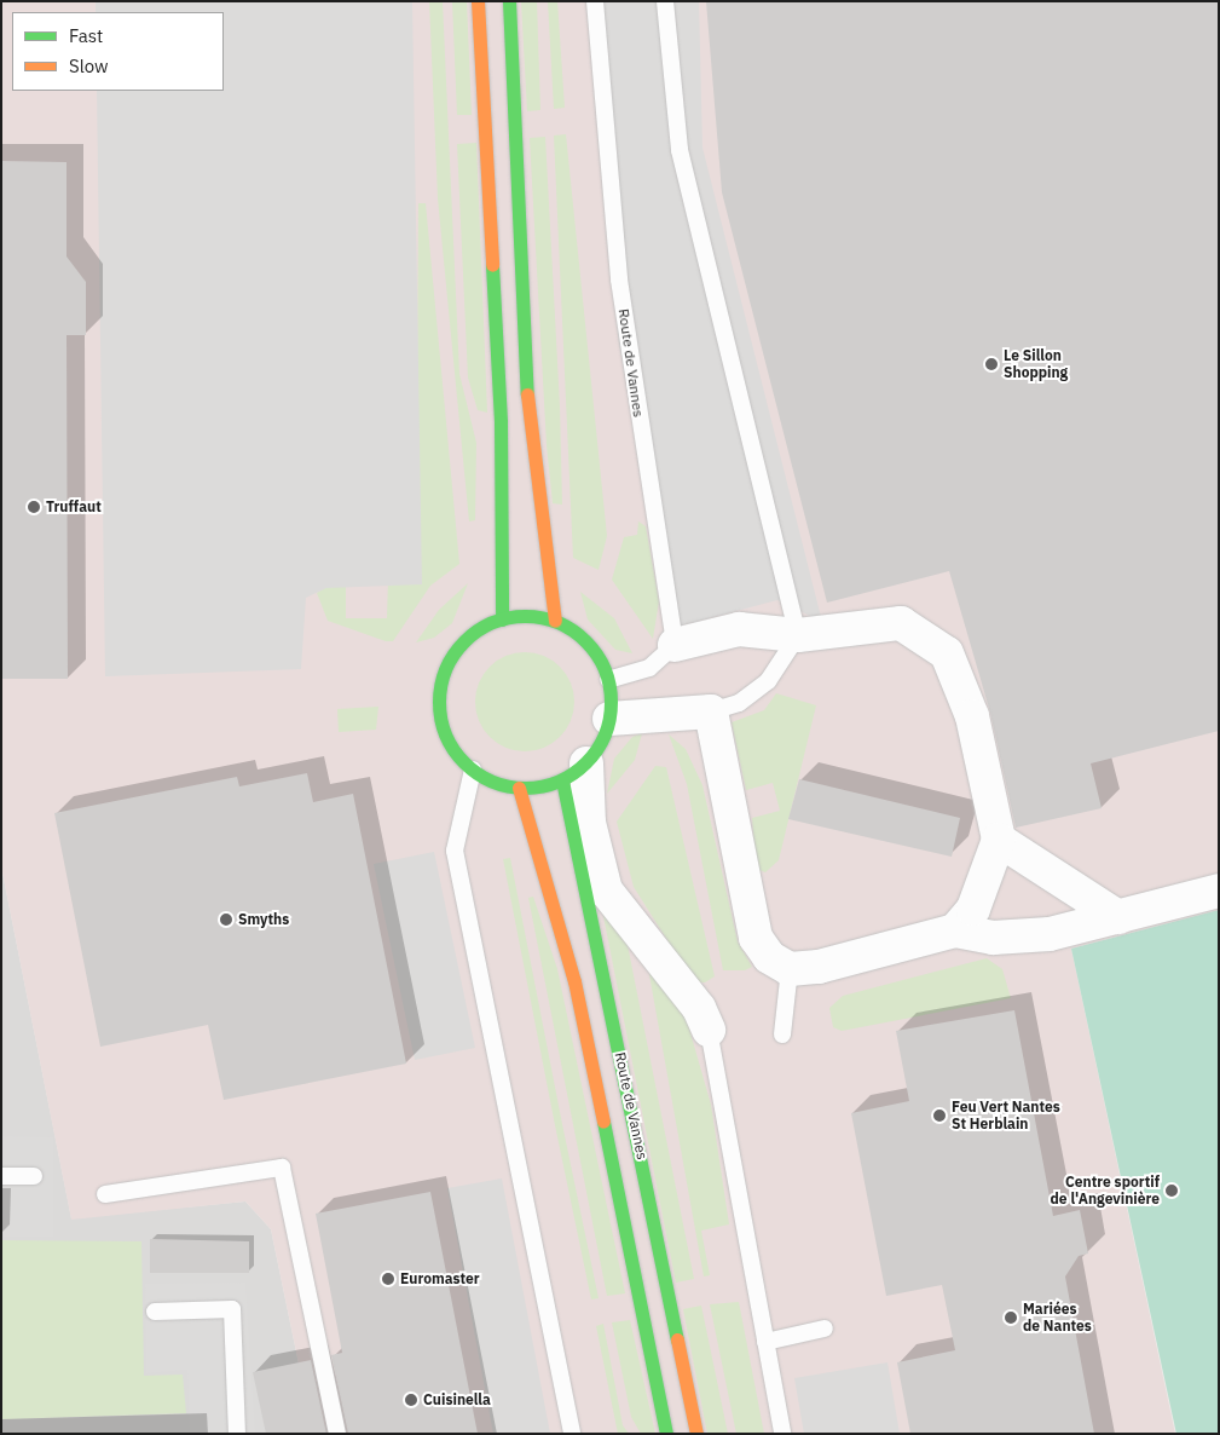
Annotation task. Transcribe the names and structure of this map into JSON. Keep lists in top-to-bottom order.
{
  "streets": {
    "main road": ["Route de Vannes"]
  },
  "places": [
    "Le Sillon Shopping",
    "Truffaut",
    "Smyths",
    "Feu Vert Nantes St Herblain",
    "Centre sportif de l'Angevinière",
    "Euromaster",
    "Mariées de Nantes",
    "Cuisinella"
  ],
  "legend": ["Fast", "Slow"]
}
